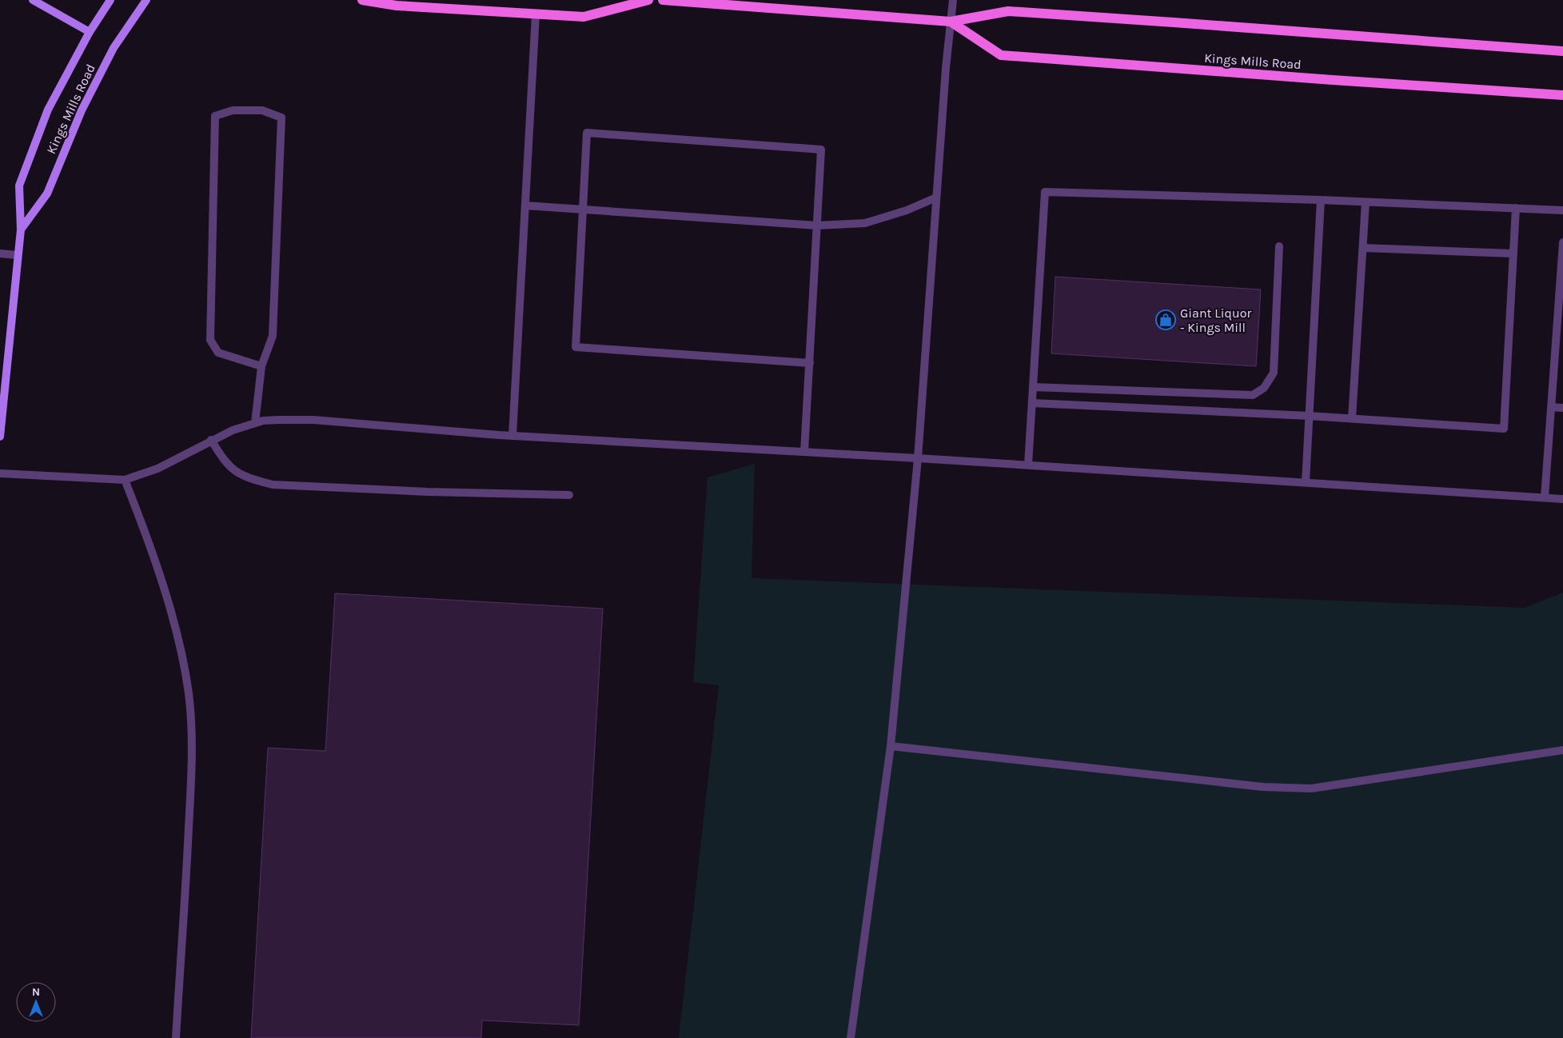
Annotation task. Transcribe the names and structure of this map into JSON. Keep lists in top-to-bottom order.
{
  "streets": {
    "main road": ["Kings Mills Road"]
  },
  "places": {
    "shop": ["Giant Liquor - Kings Mill"]
  },
  "north": "top"
}
